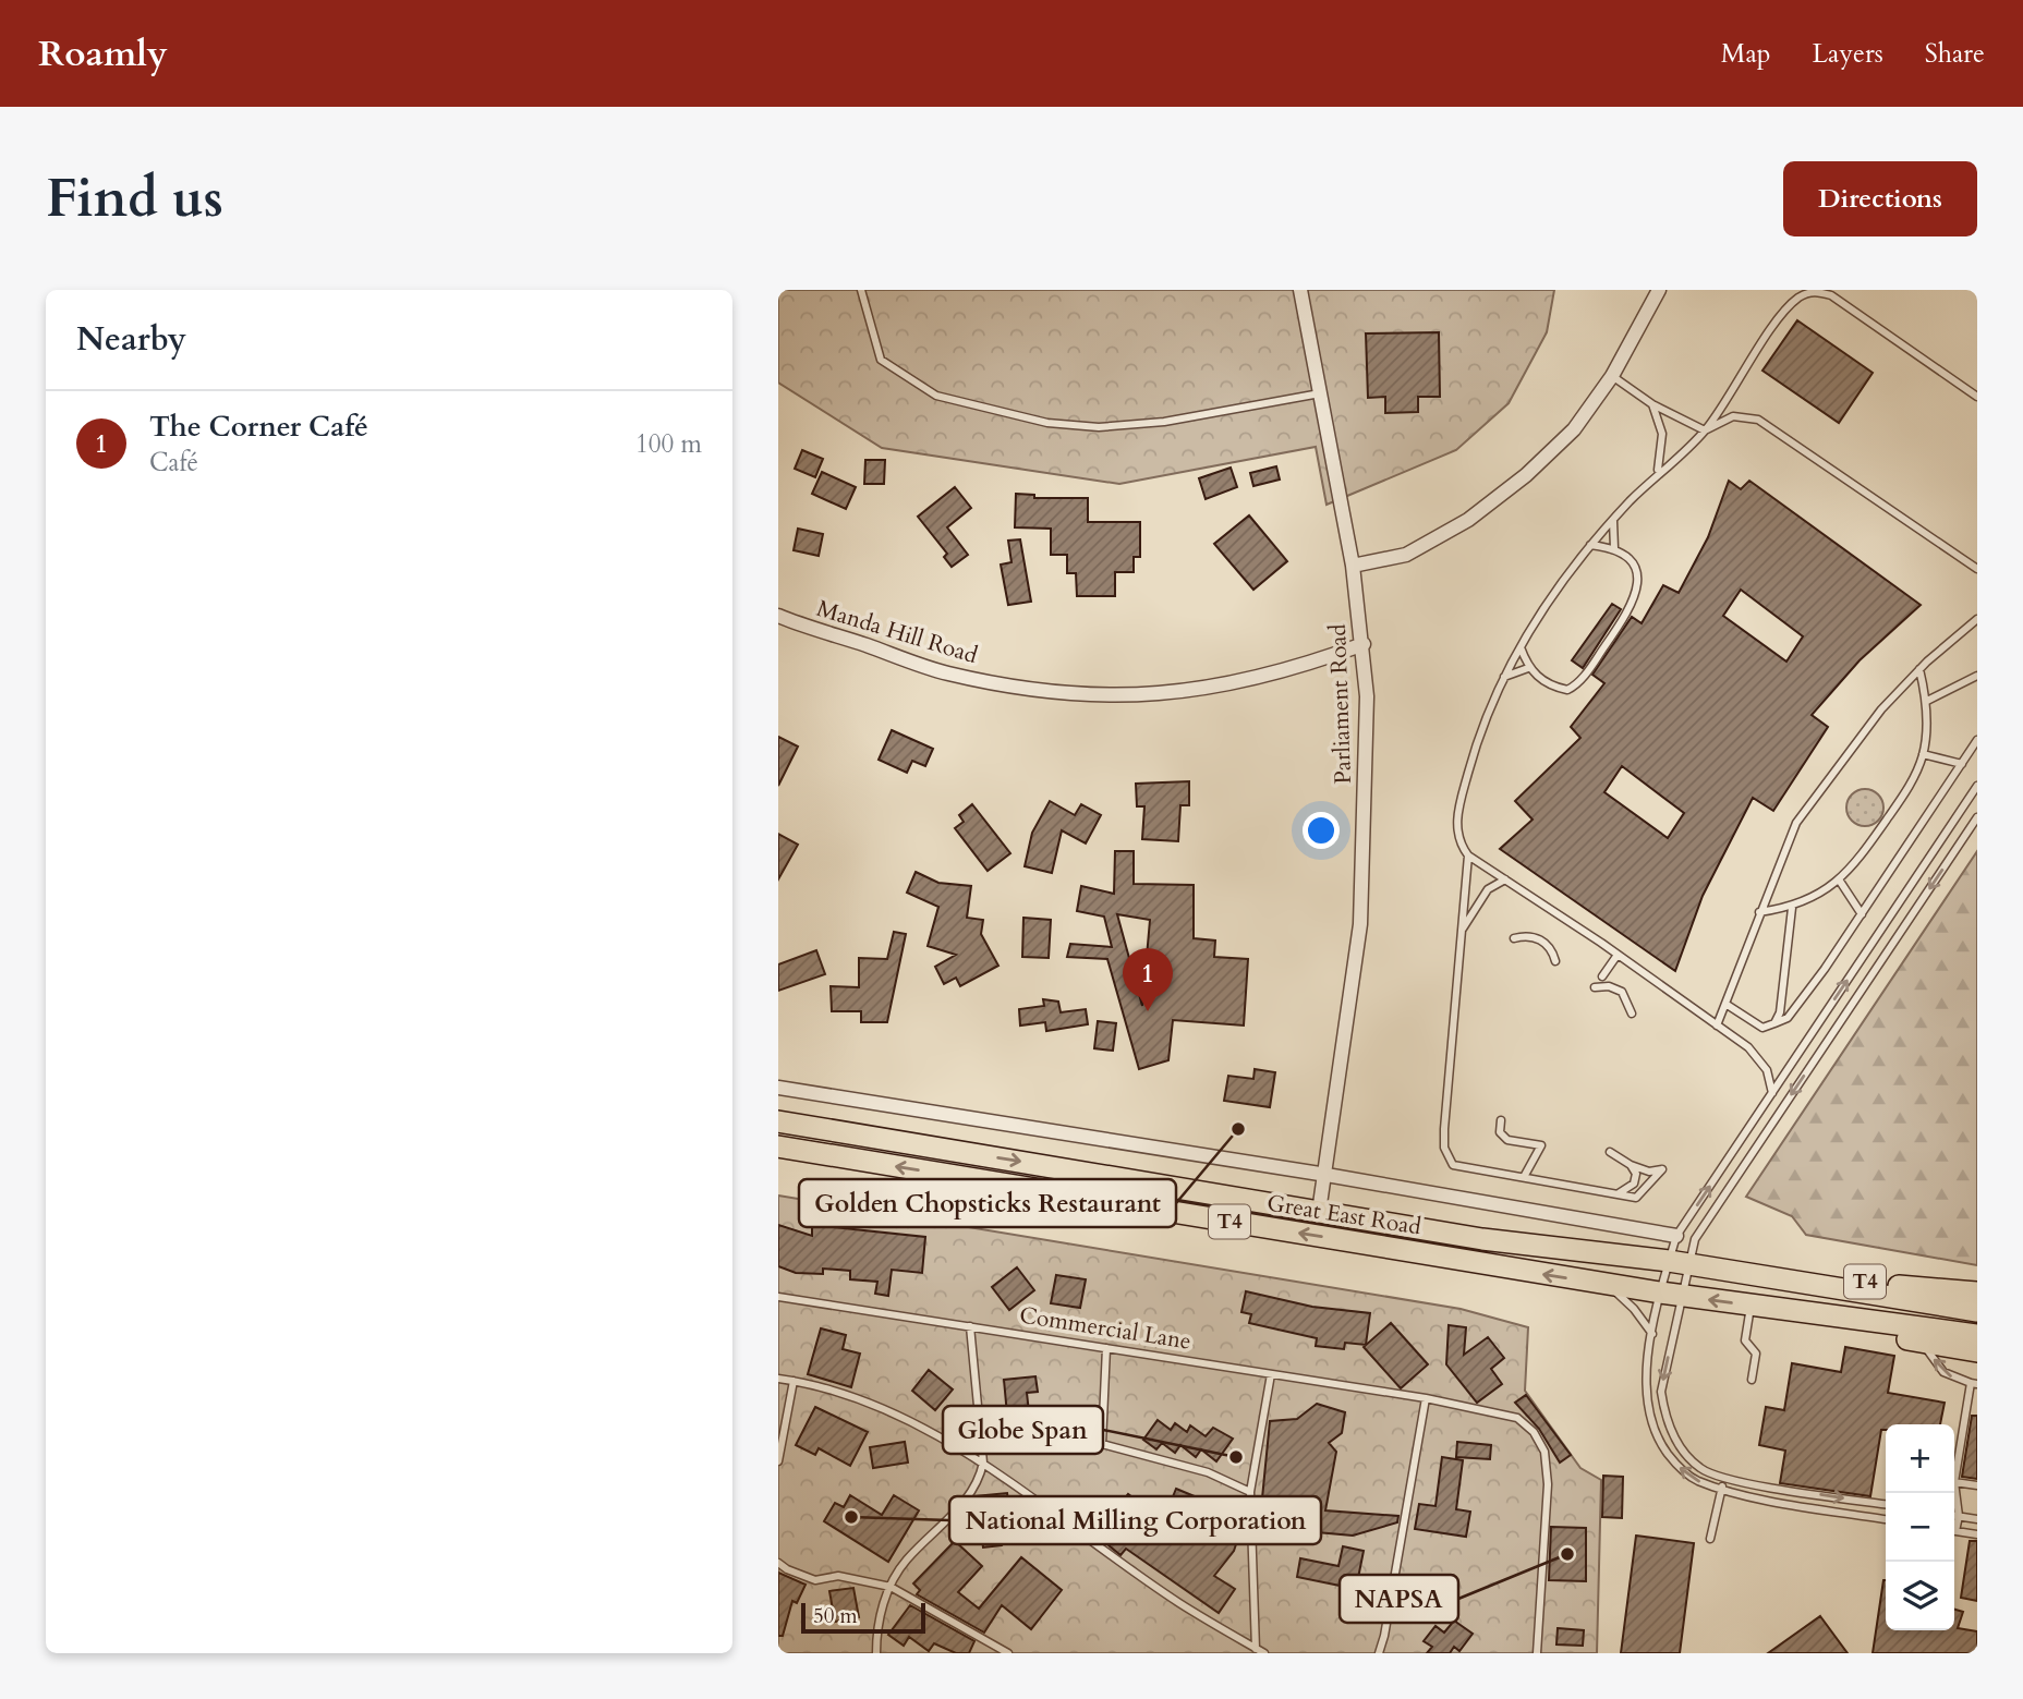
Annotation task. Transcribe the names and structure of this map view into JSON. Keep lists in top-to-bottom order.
{
  "streets": {
    "main road": ["Great East Road", "T4"],
    "street": ["Manda Hill Road", "Parliament Road"],
    "lane": ["Commercial Lane"]
  },
  "crossings": [
    ["Manda Hill Road", "Parliament Road"],
    ["Parliament Road", "Great East Road"]
  ],
  "places": [
    "Golden Chopsticks Restaurant",
    "Globe Span",
    "National Milling Corporation",
    "NAPSA"
  ],
  "scale_bar": "50 m",
  "page": {
    "header": "Roamly",
    "nav": ["Map", "Layers", "Share"],
    "buttons": "Directions",
    "title": "Find us",
    "heading": "Nearby",
    "list": [
      {
        "mark": "1",
        "name": "The Corner Café",
        "note": "Café",
        "value": "100 m"
      }
    ],
    "pins": "1",
    "map_buttons": ["+", "−"],
    "scale": "50 m"
  }
}
